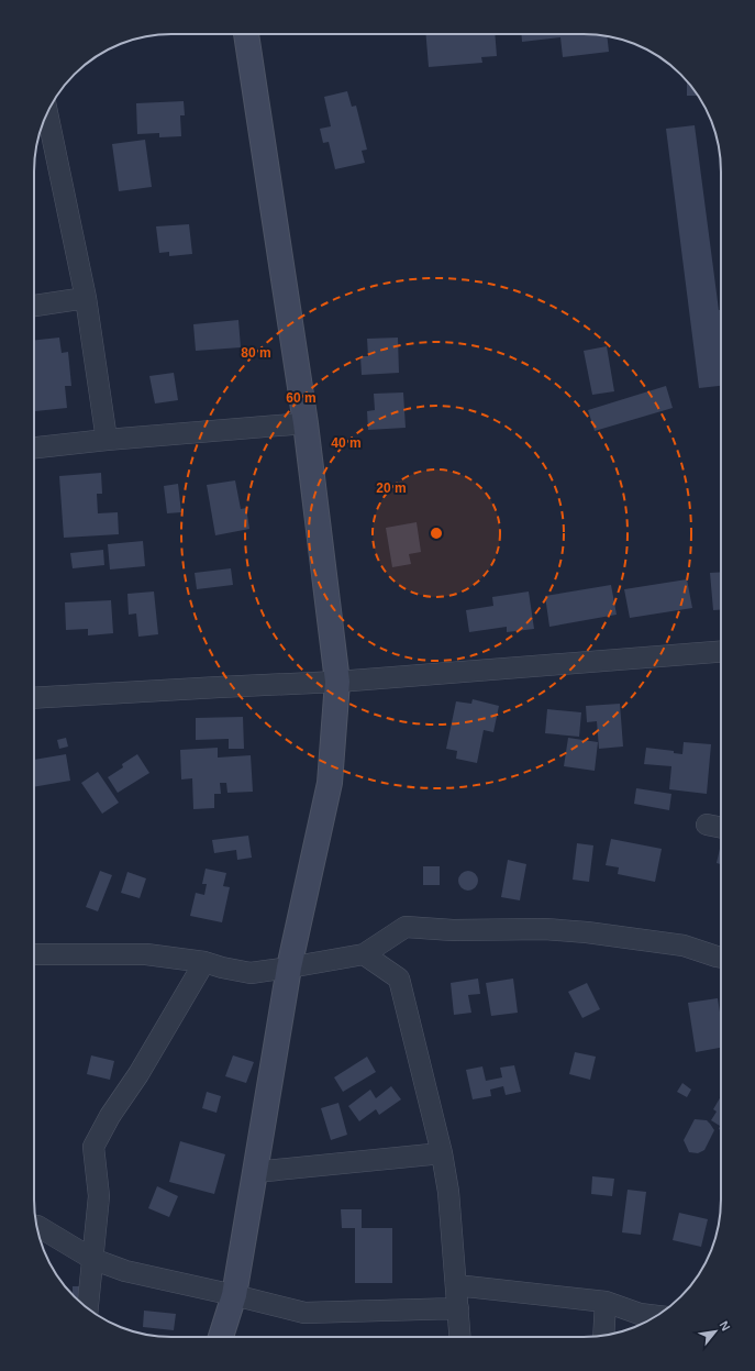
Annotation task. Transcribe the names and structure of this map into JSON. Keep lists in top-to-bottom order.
{
  "north": "top right",
  "rings": [
    "80 m",
    "60 m",
    "40 m",
    "20 m"
  ]
}
